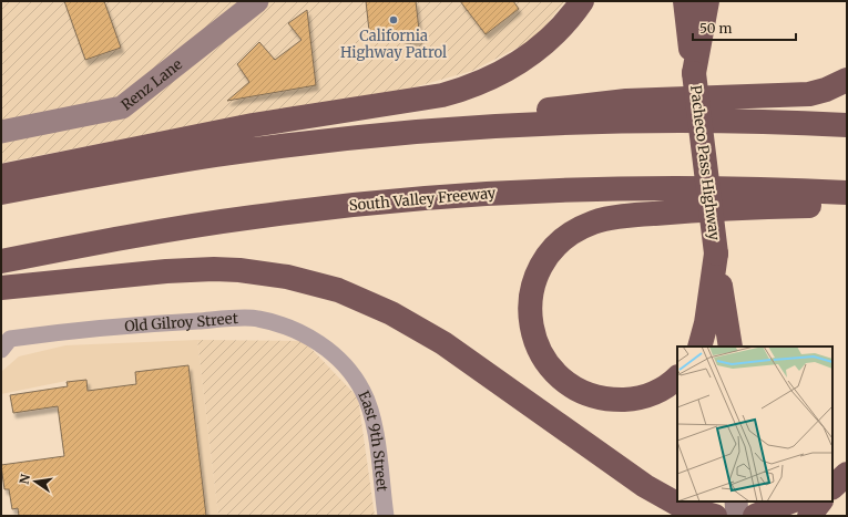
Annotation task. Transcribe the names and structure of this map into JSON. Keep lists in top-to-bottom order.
{
  "streets": {
    "highway": ["Pacheco Pass Highway", "South Valley Freeway"],
    "street": ["Renz Lane", "Old Gilroy Street", "East 9th Street"]
  },
  "crossings": [
    ["Old Gilroy Street", "East 9th Street"]
  ],
  "places": ["California Highway Patrol"],
  "scale_bar": "50 m",
  "north": "left"
}
